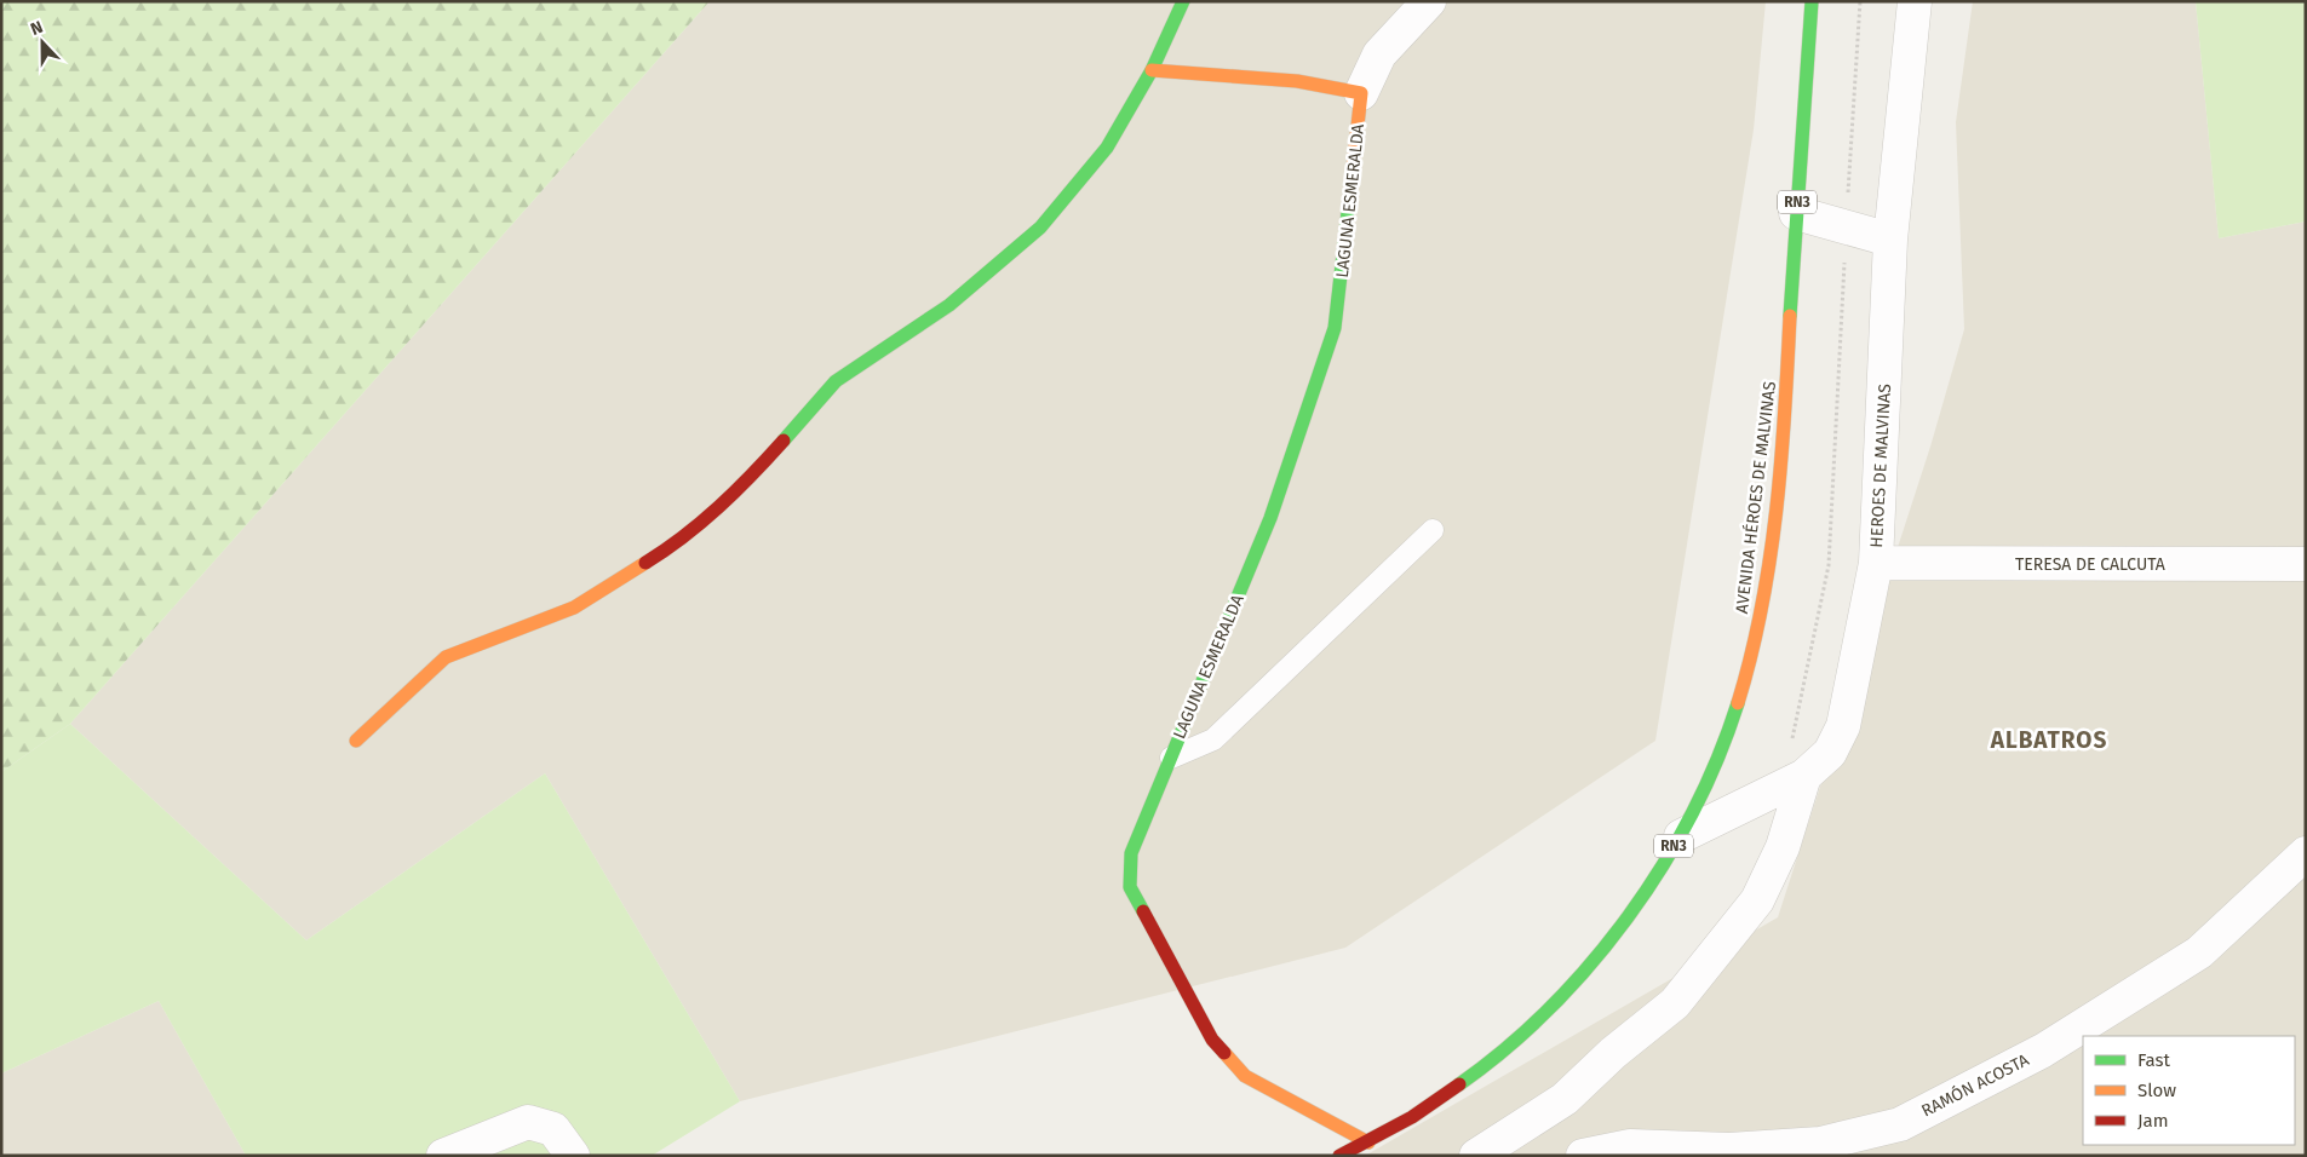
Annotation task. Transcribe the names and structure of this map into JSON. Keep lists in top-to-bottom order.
{
  "streets": {
    "main road": ["LAGUNA ESMERALDA", "RN3", "AVENIDA HÉROES DE MALVINAS"],
    "street": ["HEROES DE MALVINAS", "TERESA DE CALCUTA", "RAMÓN ACOSTA"]
  },
  "crossings": [
    ["LAGUNA ESMERALDA", "AVENIDA HÉROES DE MALVINAS"],
    ["HEROES DE MALVINAS", "AVENIDA HÉROES DE MALVINAS"],
    ["HEROES DE MALVINAS", "TERESA DE CALCUTA"]
  ],
  "districts": ["ALBATROS"],
  "legend": ["Fast", "Slow", "Jam"],
  "north": "top"
}
